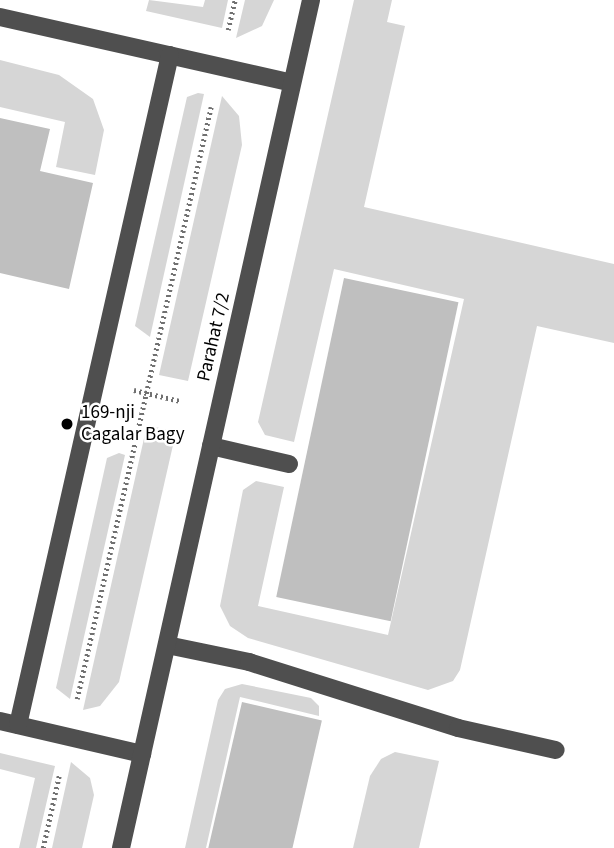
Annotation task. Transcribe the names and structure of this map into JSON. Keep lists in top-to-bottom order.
{
  "streets": {
    "street": ["Parahat 7/2"]
  },
  "places": ["169-nji Cagalar Bagy"]
}
